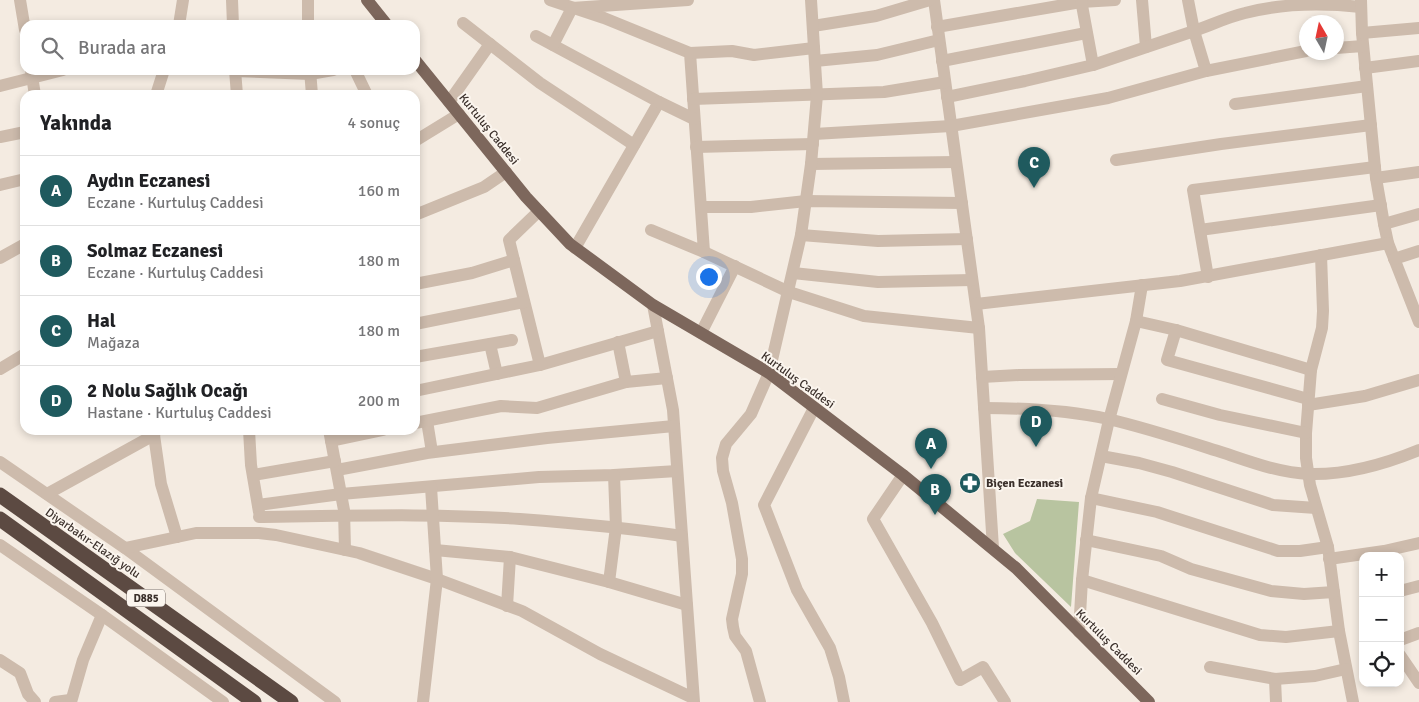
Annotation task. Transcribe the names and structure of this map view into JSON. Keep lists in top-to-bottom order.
{
  "streets": {
    "highway": ["Diyarbakır-Elazığ yolu", "D885"],
    "main road": ["Kurtuluş Caddesi"]
  },
  "places": {
    "pharmacy": ["Biçen Eczanesi"]
  },
  "north": "top",
  "page": {
    "search": "Burada ara",
    "heading": ["Yakında", "4 sonuç"],
    "pins": [
      "C",
      "D",
      "A",
      "B"
    ],
    "list": [
      {
        "mark": "A",
        "name": "Aydın Eczanesi",
        "note": "Eczane · Kurtuluş Caddesi",
        "value": "160 m"
      },
      {
        "mark": "B",
        "name": "Solmaz Eczanesi",
        "note": "Eczane · Kurtuluş Caddesi",
        "value": "180 m"
      },
      {
        "mark": "C",
        "name": "Hal",
        "note": "Mağaza",
        "value": "180 m"
      },
      {
        "mark": "D",
        "name": "2 Nolu Sağlık Ocağı",
        "note": "Hastane · Kurtuluş Caddesi",
        "value": "200 m"
      }
    ],
    "map_buttons": ["+", "−"]
  }
}
